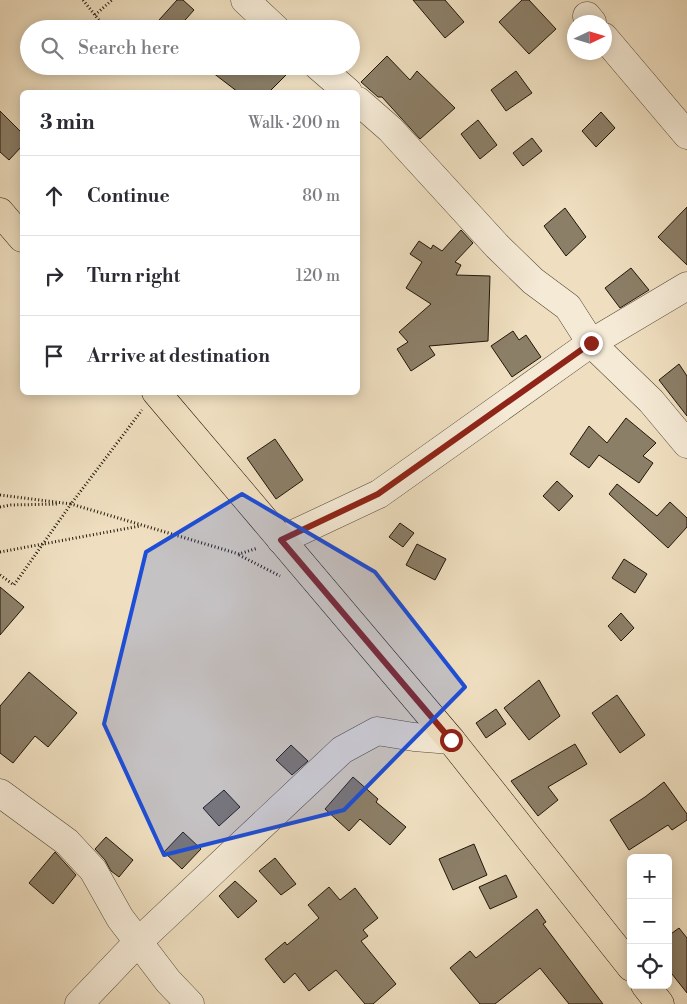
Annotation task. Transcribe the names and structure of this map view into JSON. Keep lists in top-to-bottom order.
{
  "north": "right",
  "page": {
    "search": "Search here",
    "heading": ["3 min", "Walk · 200 m"],
    "list": [
      ["Continue", "80 m"],
      ["Turn right", "120 m"],
      "Arrive at destination"
    ],
    "map_buttons": ["+", "−"]
  }
}
